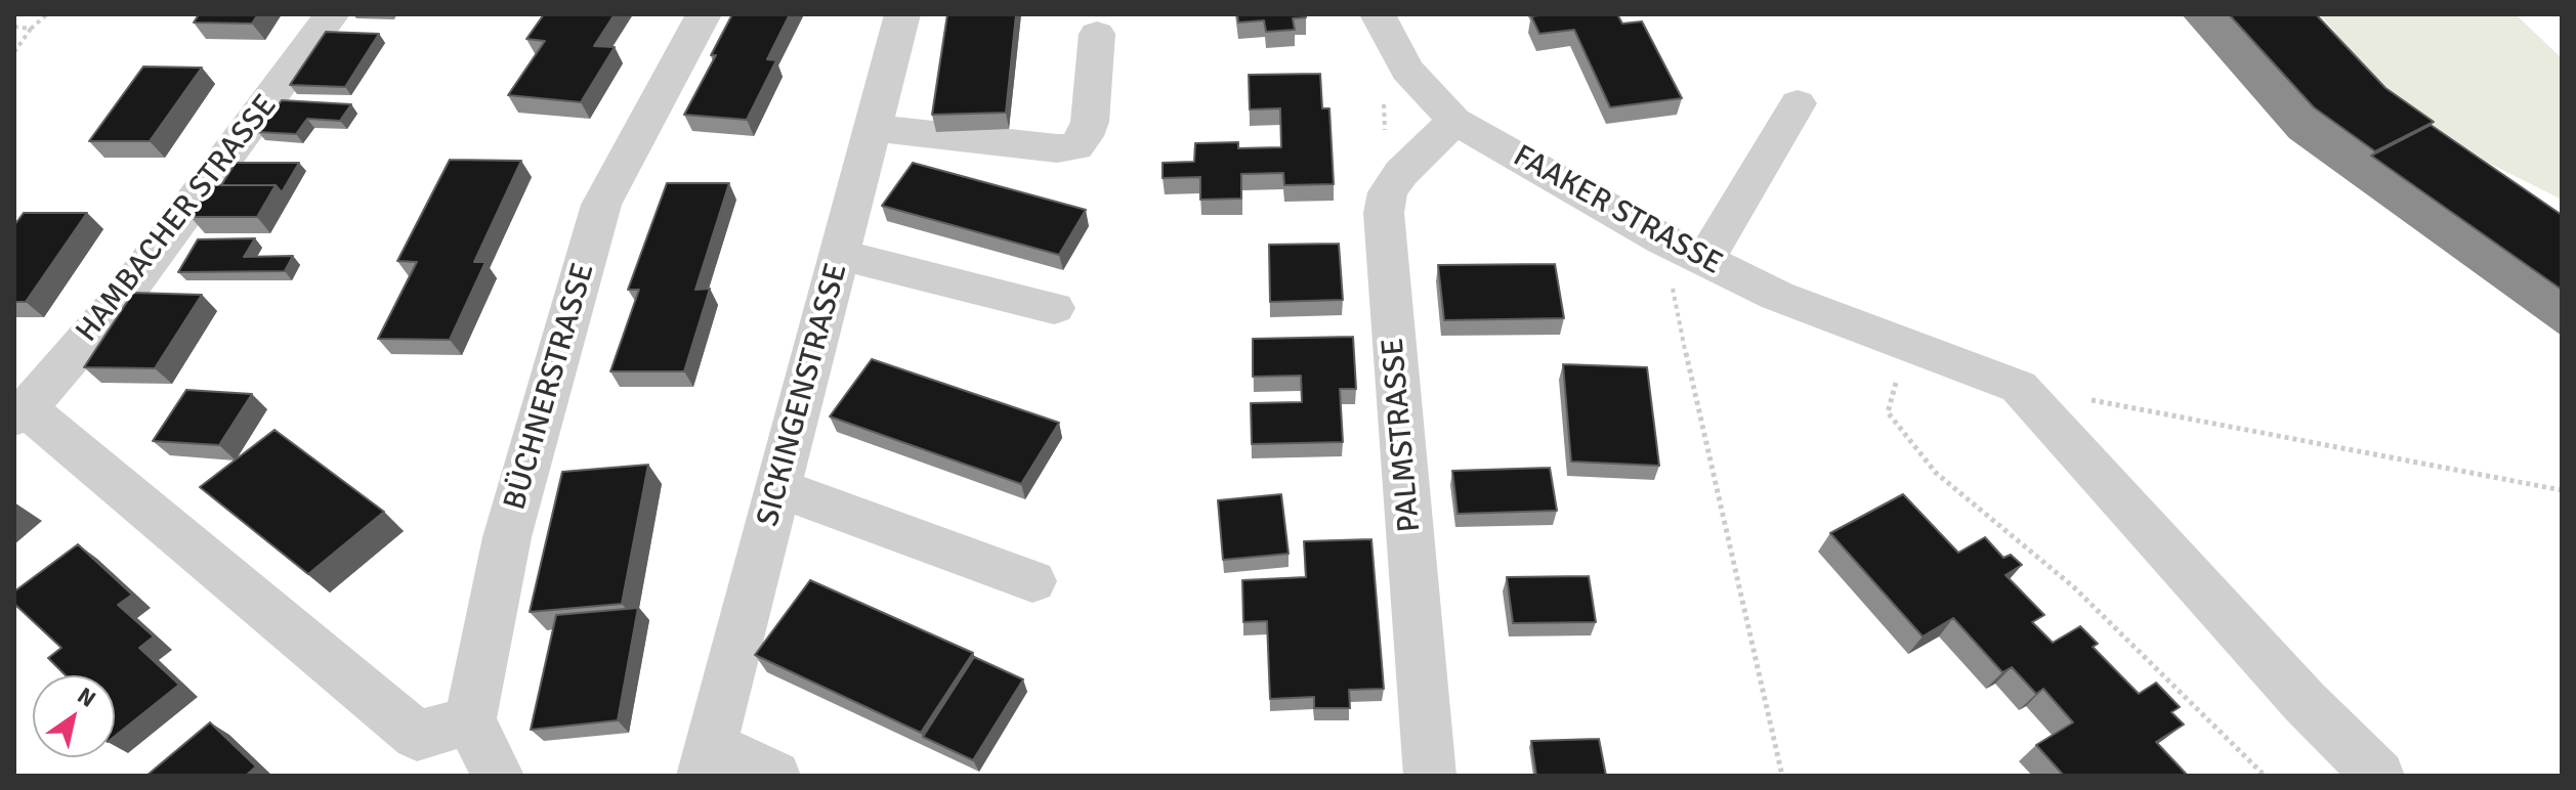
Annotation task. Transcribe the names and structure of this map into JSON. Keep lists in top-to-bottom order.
{
  "streets": {
    "street": [
      "FAAKER STRASSE",
      "HAMBACHER STRASSE",
      "BÜCHNERSTRASSE",
      "SICKINGENSTRASSE",
      "PALMSTRASSE"
    ]
  },
  "crossings": [
    ["FAAKER STRASSE", "PALMSTRASSE"]
  ],
  "north": "top right"
}
